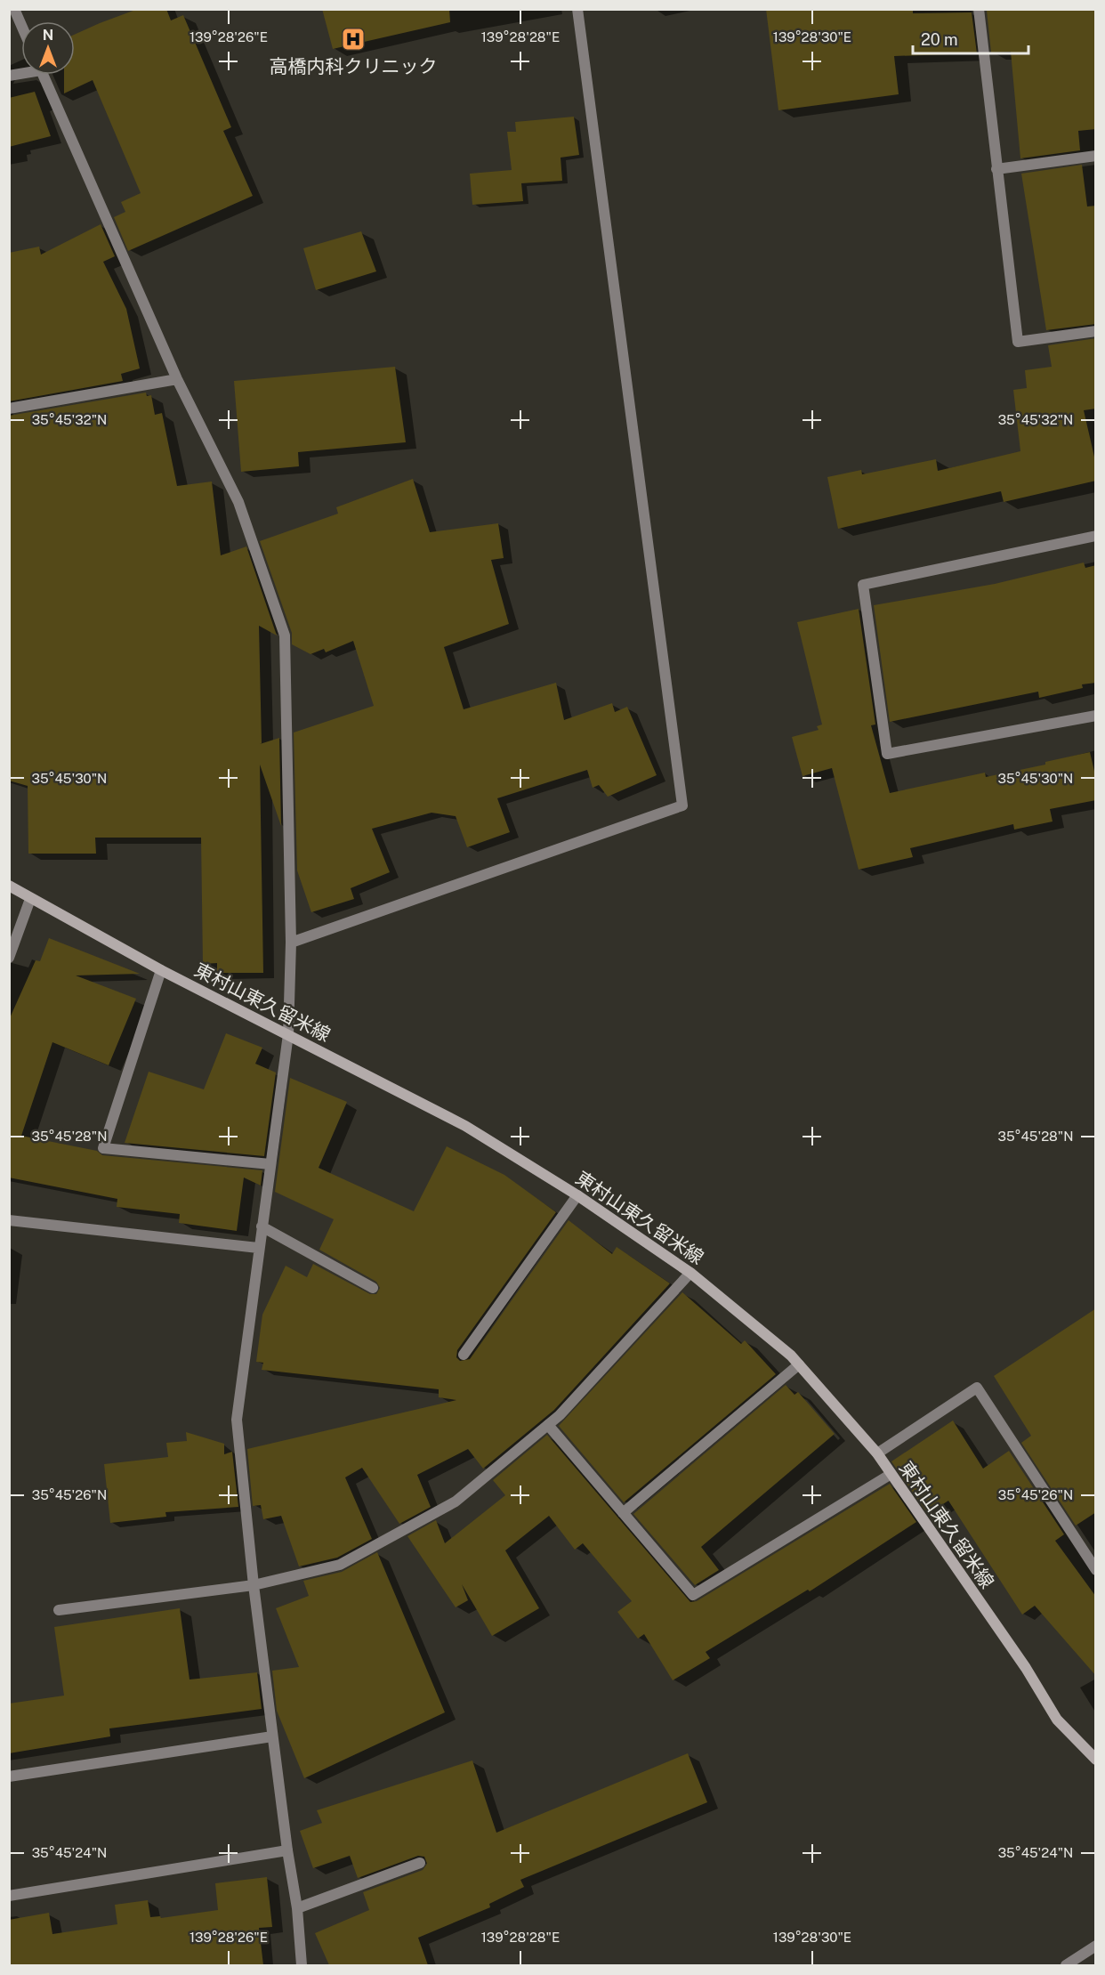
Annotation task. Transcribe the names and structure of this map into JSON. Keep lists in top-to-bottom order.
{
  "streets": {
    "main road": ["東村山東久留米線"]
  },
  "places": {
    "hospital": ["高橋内科クリニック"]
  },
  "scale_bar": "20 m",
  "north": "top",
  "coordinates": [
    "139°28'26\"E",
    "139°28'28\"E",
    "139°28'30\"E",
    "35°45'32\"N",
    "35°45'30\"N",
    "35°45'28\"N",
    "35°45'26\"N",
    "35°45'24\"N"
  ]
}
